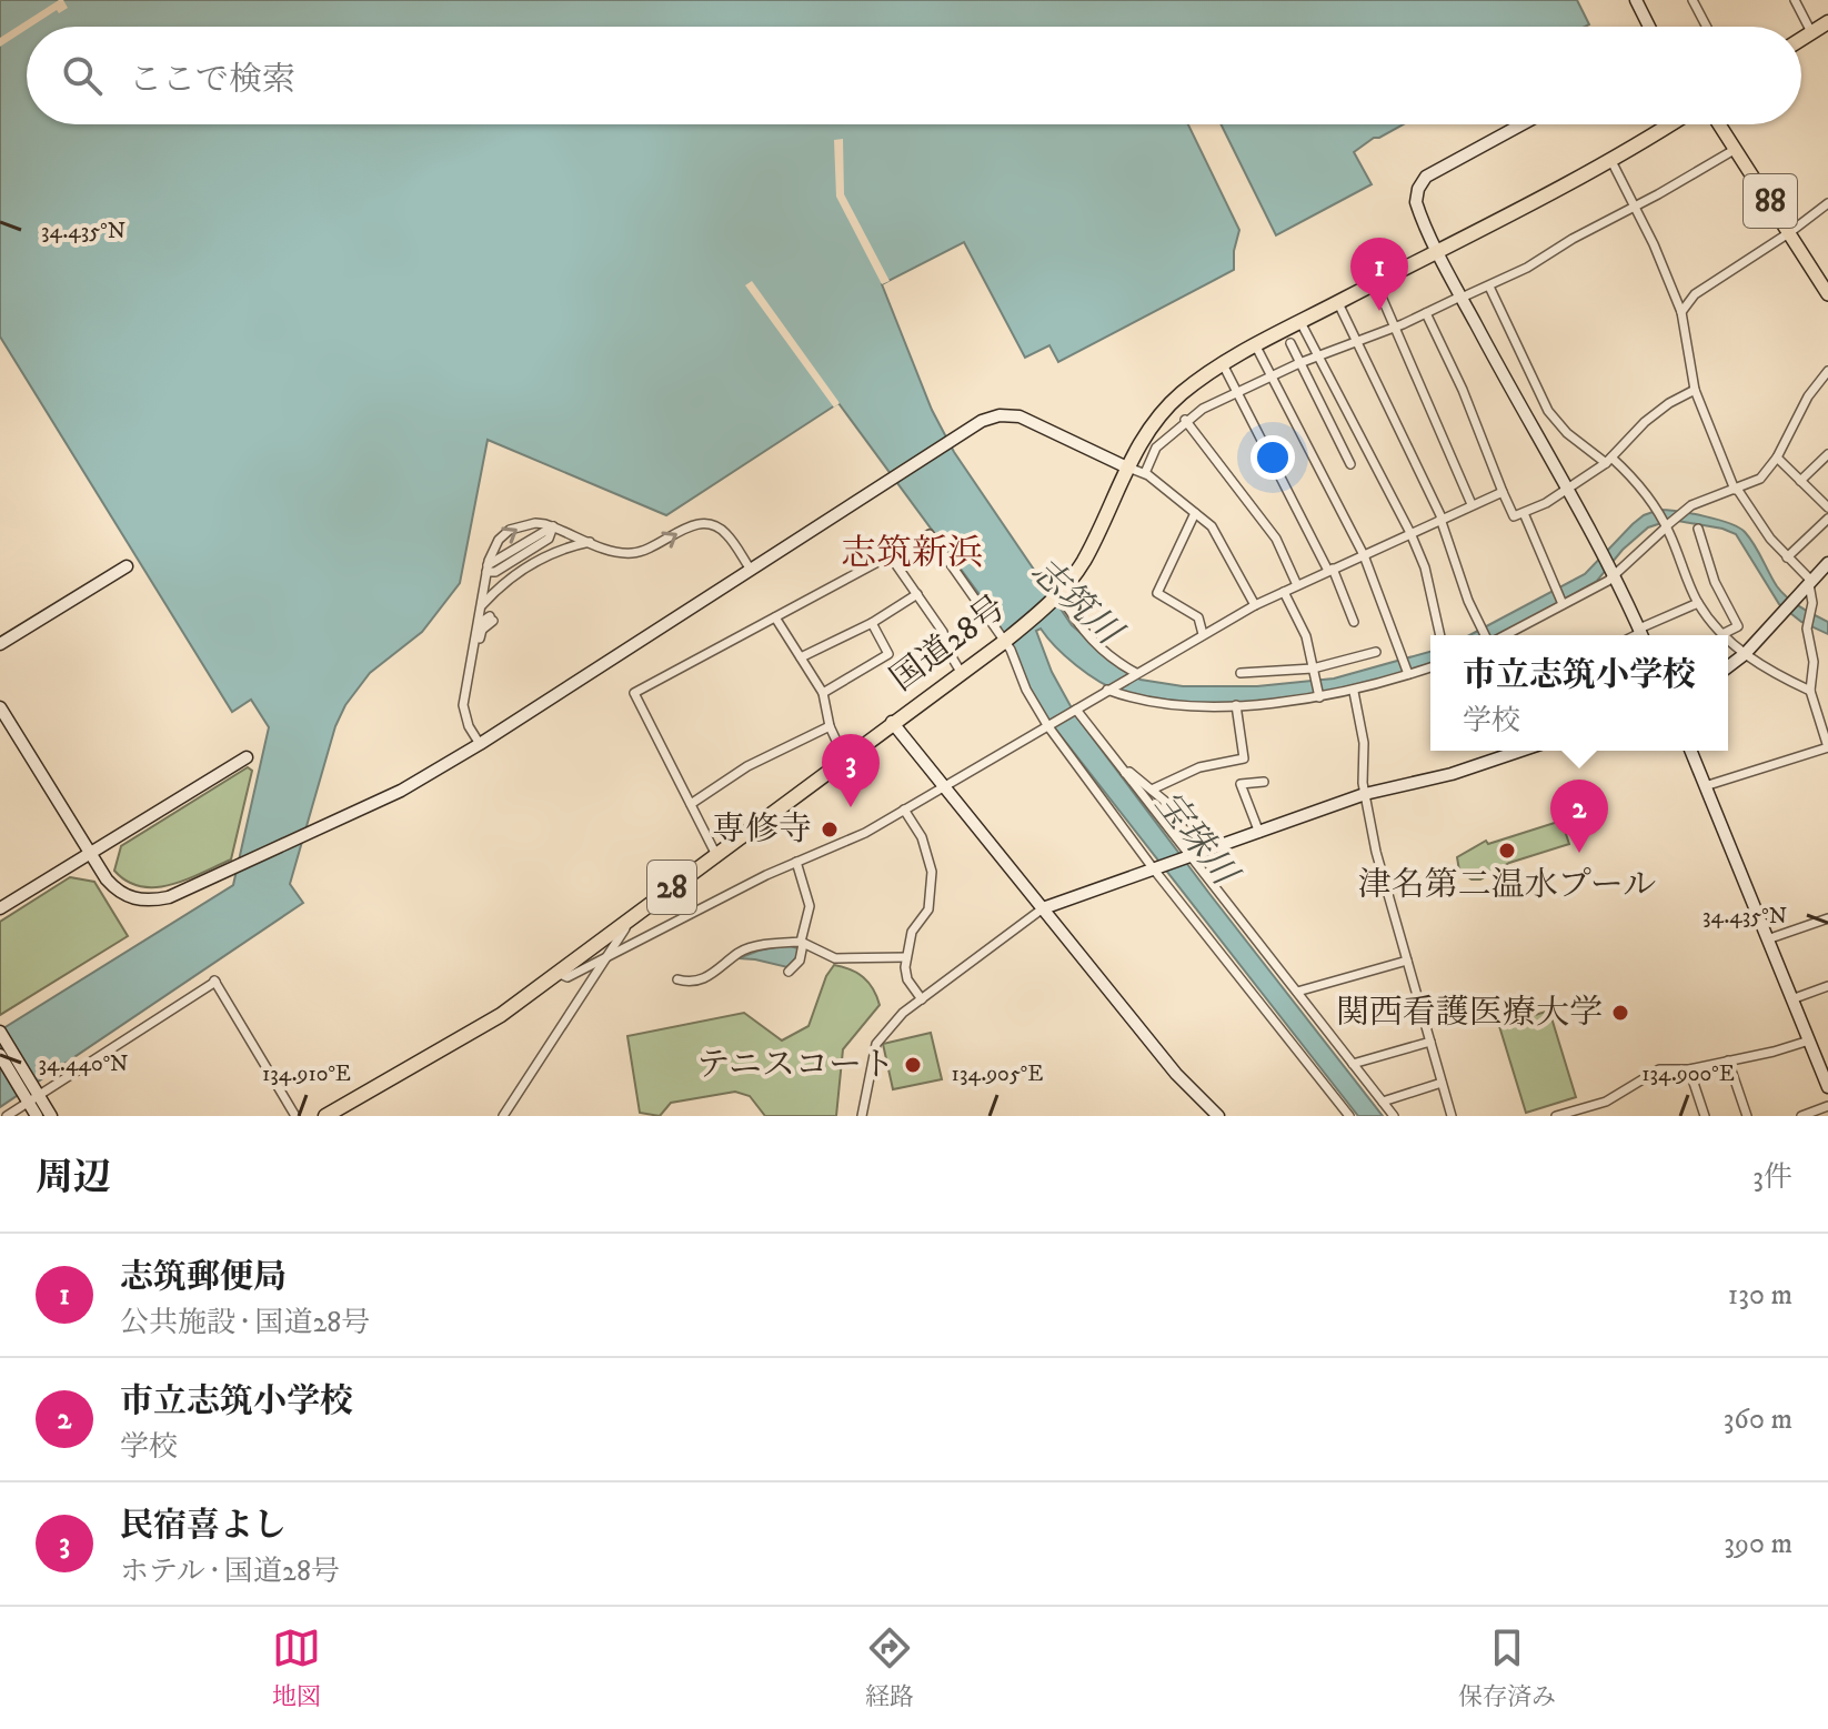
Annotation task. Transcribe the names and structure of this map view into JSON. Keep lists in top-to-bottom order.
{
  "streets": {
    "highway": ["国道28号", "28"],
    "main road": ["88"]
  },
  "districts": ["志筑新浜"],
  "water": ["志筑川", "宝珠川"],
  "places": [
    "専修寺",
    "津名第二温水プール",
    "関西看護医療大学",
    "テニスコート"
  ],
  "page": {
    "search": "ここで検索",
    "pins": ["1", "3", "2"],
    "popup": ["市立志筑小学校", "学校"],
    "heading": ["周辺", "3件"],
    "list": [
      {
        "mark": "1",
        "name": "志筑郵便局",
        "note": "公共施設 · 国道28号",
        "value": "130 m"
      },
      {
        "mark": "2",
        "name": "市立志筑小学校",
        "note": "学校",
        "value": "360 m"
      },
      {
        "mark": "3",
        "name": "民宿喜よし",
        "note": "ホテル · 国道28号",
        "value": "390 m"
      }
    ],
    "nav": ["地図", "経路", "保存済み"]
  },
  "coordinates": [
    "34.435°N",
    "34.440°N",
    "134.910°E",
    "134.905°E",
    "134.900°E"
  ]
}
